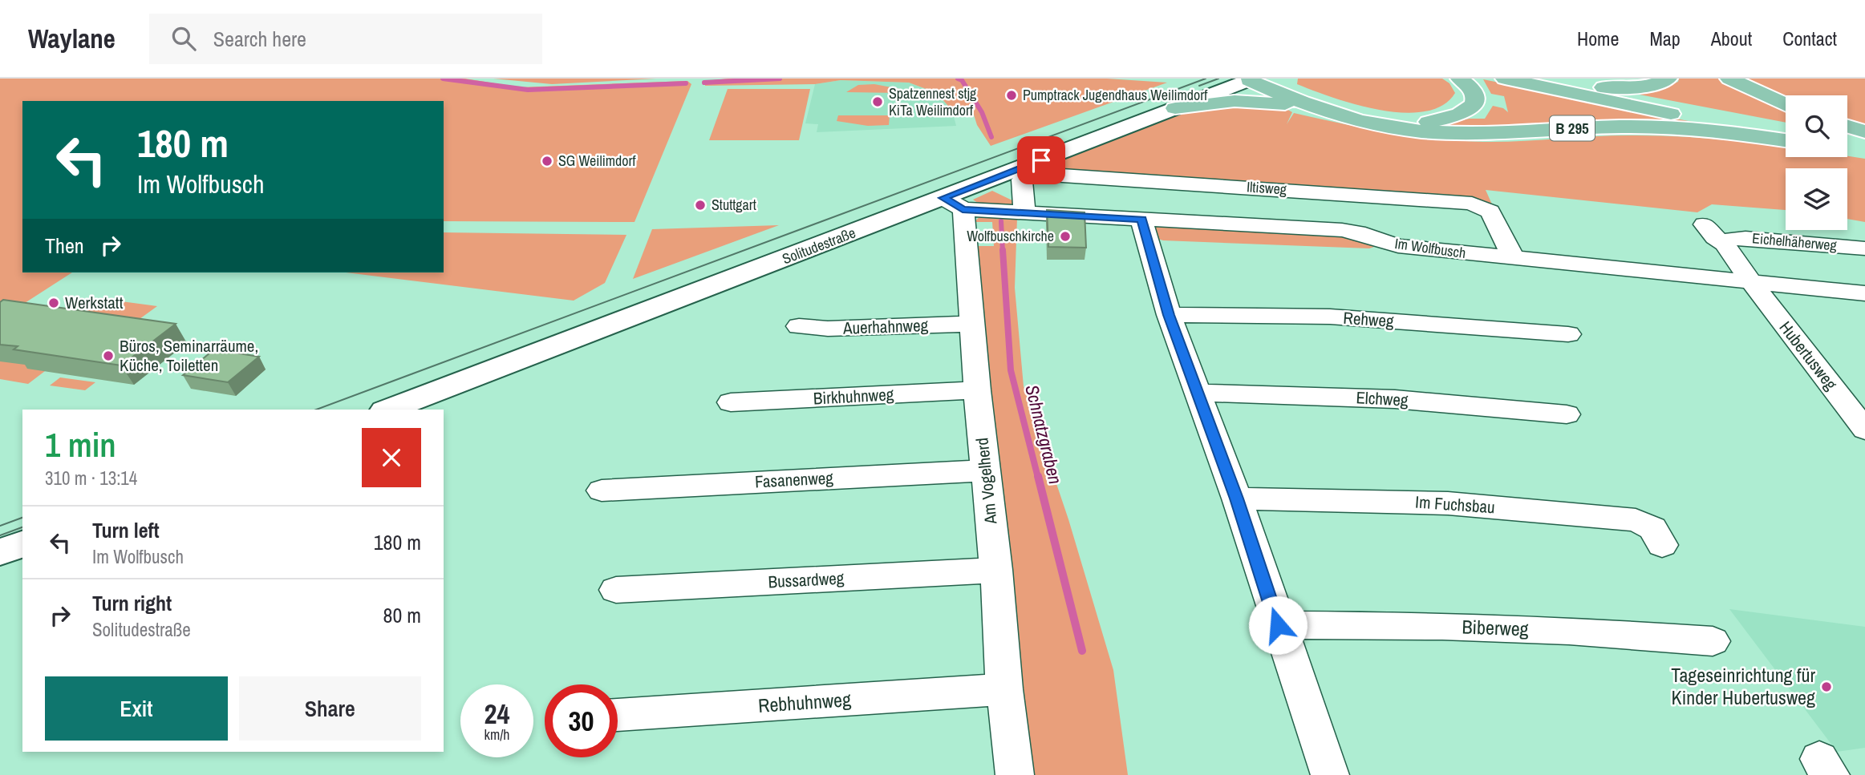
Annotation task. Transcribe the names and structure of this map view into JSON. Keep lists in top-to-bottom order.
{
  "streets": {
    "main road": ["B 295", "Solitudestraße"],
    "street": [
      "Iltisweg",
      "Eichelhäherweg",
      "Im Wolfbusch",
      "Rehweg",
      "Auerhahnweg",
      "Hubertusweg",
      "Birkhuhnweg",
      "Elchweg",
      "Fasanenweg",
      "Am Vogelherd",
      "Im Fuchsbau",
      "Bussardweg",
      "Biberweg",
      "Rebhuhnweg"
    ]
  },
  "crossings": [
    ["B 295", "Solitudestraße"],
    ["Iltisweg", "Im Wolfbusch"],
    ["Eichelhäherweg", "Im Wolfbusch"],
    ["Eichelhäherweg", "Hubertusweg"],
    ["Solitudestraße", "Im Wolfbusch"],
    ["Solitudestraße", "Am Vogelherd"],
    ["Im Wolfbusch", "Hubertusweg"],
    ["Im Wolfbusch", "Am Vogelherd"],
    ["Auerhahnweg", "Am Vogelherd"],
    ["Birkhuhnweg", "Am Vogelherd"],
    ["Fasanenweg", "Am Vogelherd"],
    ["Am Vogelherd", "Bussardweg"],
    ["Am Vogelherd", "Rebhuhnweg"]
  ],
  "water": ["Schnatzgraben"],
  "places": [
    "Pumptrack Jugendhaus Weilimdorf",
    "Spatzennest stjg KiTa Weilimdorf",
    "SG Weilimdorf",
    "Stuttgart",
    "Wolfbuschkirche",
    "Werkstatt",
    "Büros, Seminarräume, Küche, Toiletten",
    "Tageseinrichtung für Kinder Hubertusweg"
  ],
  "page": {
    "header": "Waylane",
    "search": "Search here",
    "nav": [
      "Home",
      "Map",
      "About",
      "Contact"
    ],
    "turn": ["180 m", "Im Wolfbusch"],
    "then": "Then",
    "heading": ["1 min", "310 m · 13:14"],
    "list": [
      {
        "name": "Turn left",
        "note": "Im Wolfbusch",
        "value": "180 m"
      },
      {
        "name": "Turn right",
        "note": "Solitudestraße",
        "value": "80 m"
      }
    ],
    "buttons": ["Exit", "Share"],
    "speed": "24 km/h",
    "limit": "30"
  }
}
